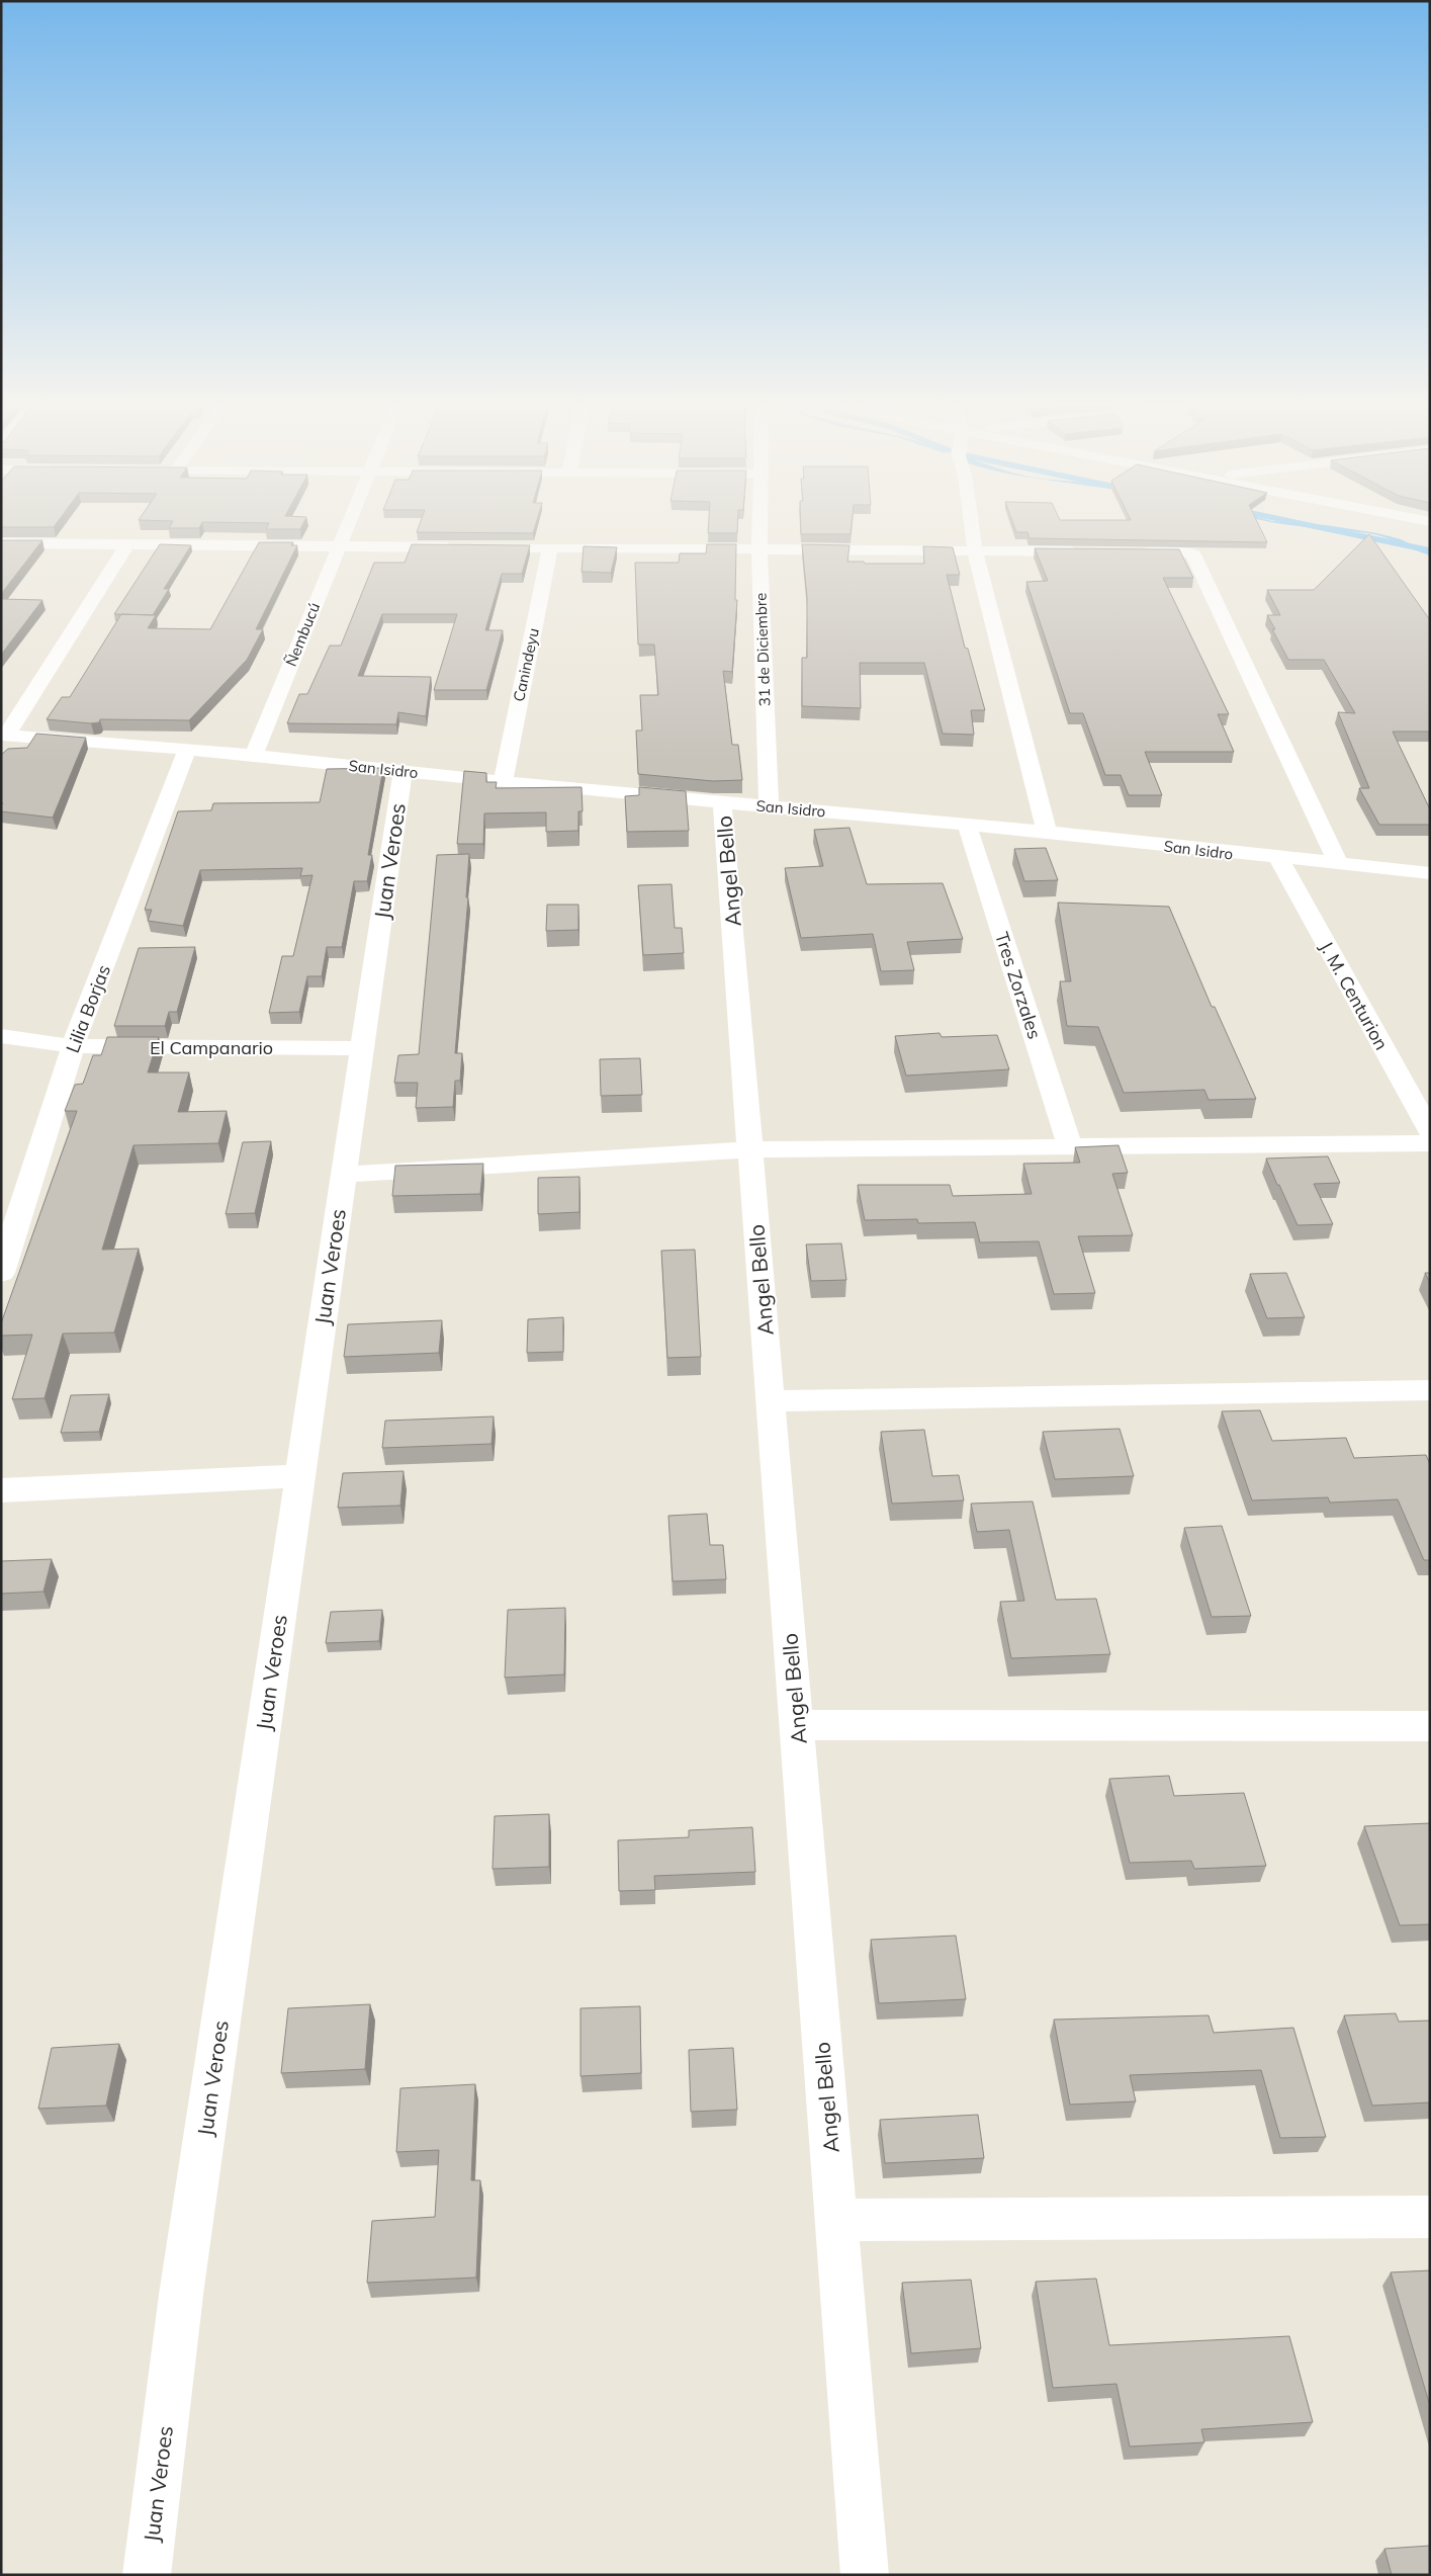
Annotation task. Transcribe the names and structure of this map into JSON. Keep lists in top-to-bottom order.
{
  "streets": {
    "street": [
      "Ñembucú",
      "31 de Diciembre",
      "Canindeyu",
      "San Isidro",
      "Juan Veroes",
      "Angel Bello",
      "Tres Zorzales",
      "J. M. Centurion",
      "Lilia Borjas",
      "El Campanario"
    ]
  },
  "crossings": [
    ["Ñembucú", "San Isidro"],
    ["31 de Diciembre", "San Isidro"],
    ["Canindeyu", "San Isidro"],
    ["San Isidro", "Juan Veroes"],
    ["San Isidro", "Angel Bello"],
    ["San Isidro", "Tres Zorzales"],
    ["San Isidro", "J. M. Centurion"],
    ["San Isidro", "Lilia Borjas"],
    ["Juan Veroes", "El Campanario"],
    ["Lilia Borjas", "El Campanario"]
  ]
}
